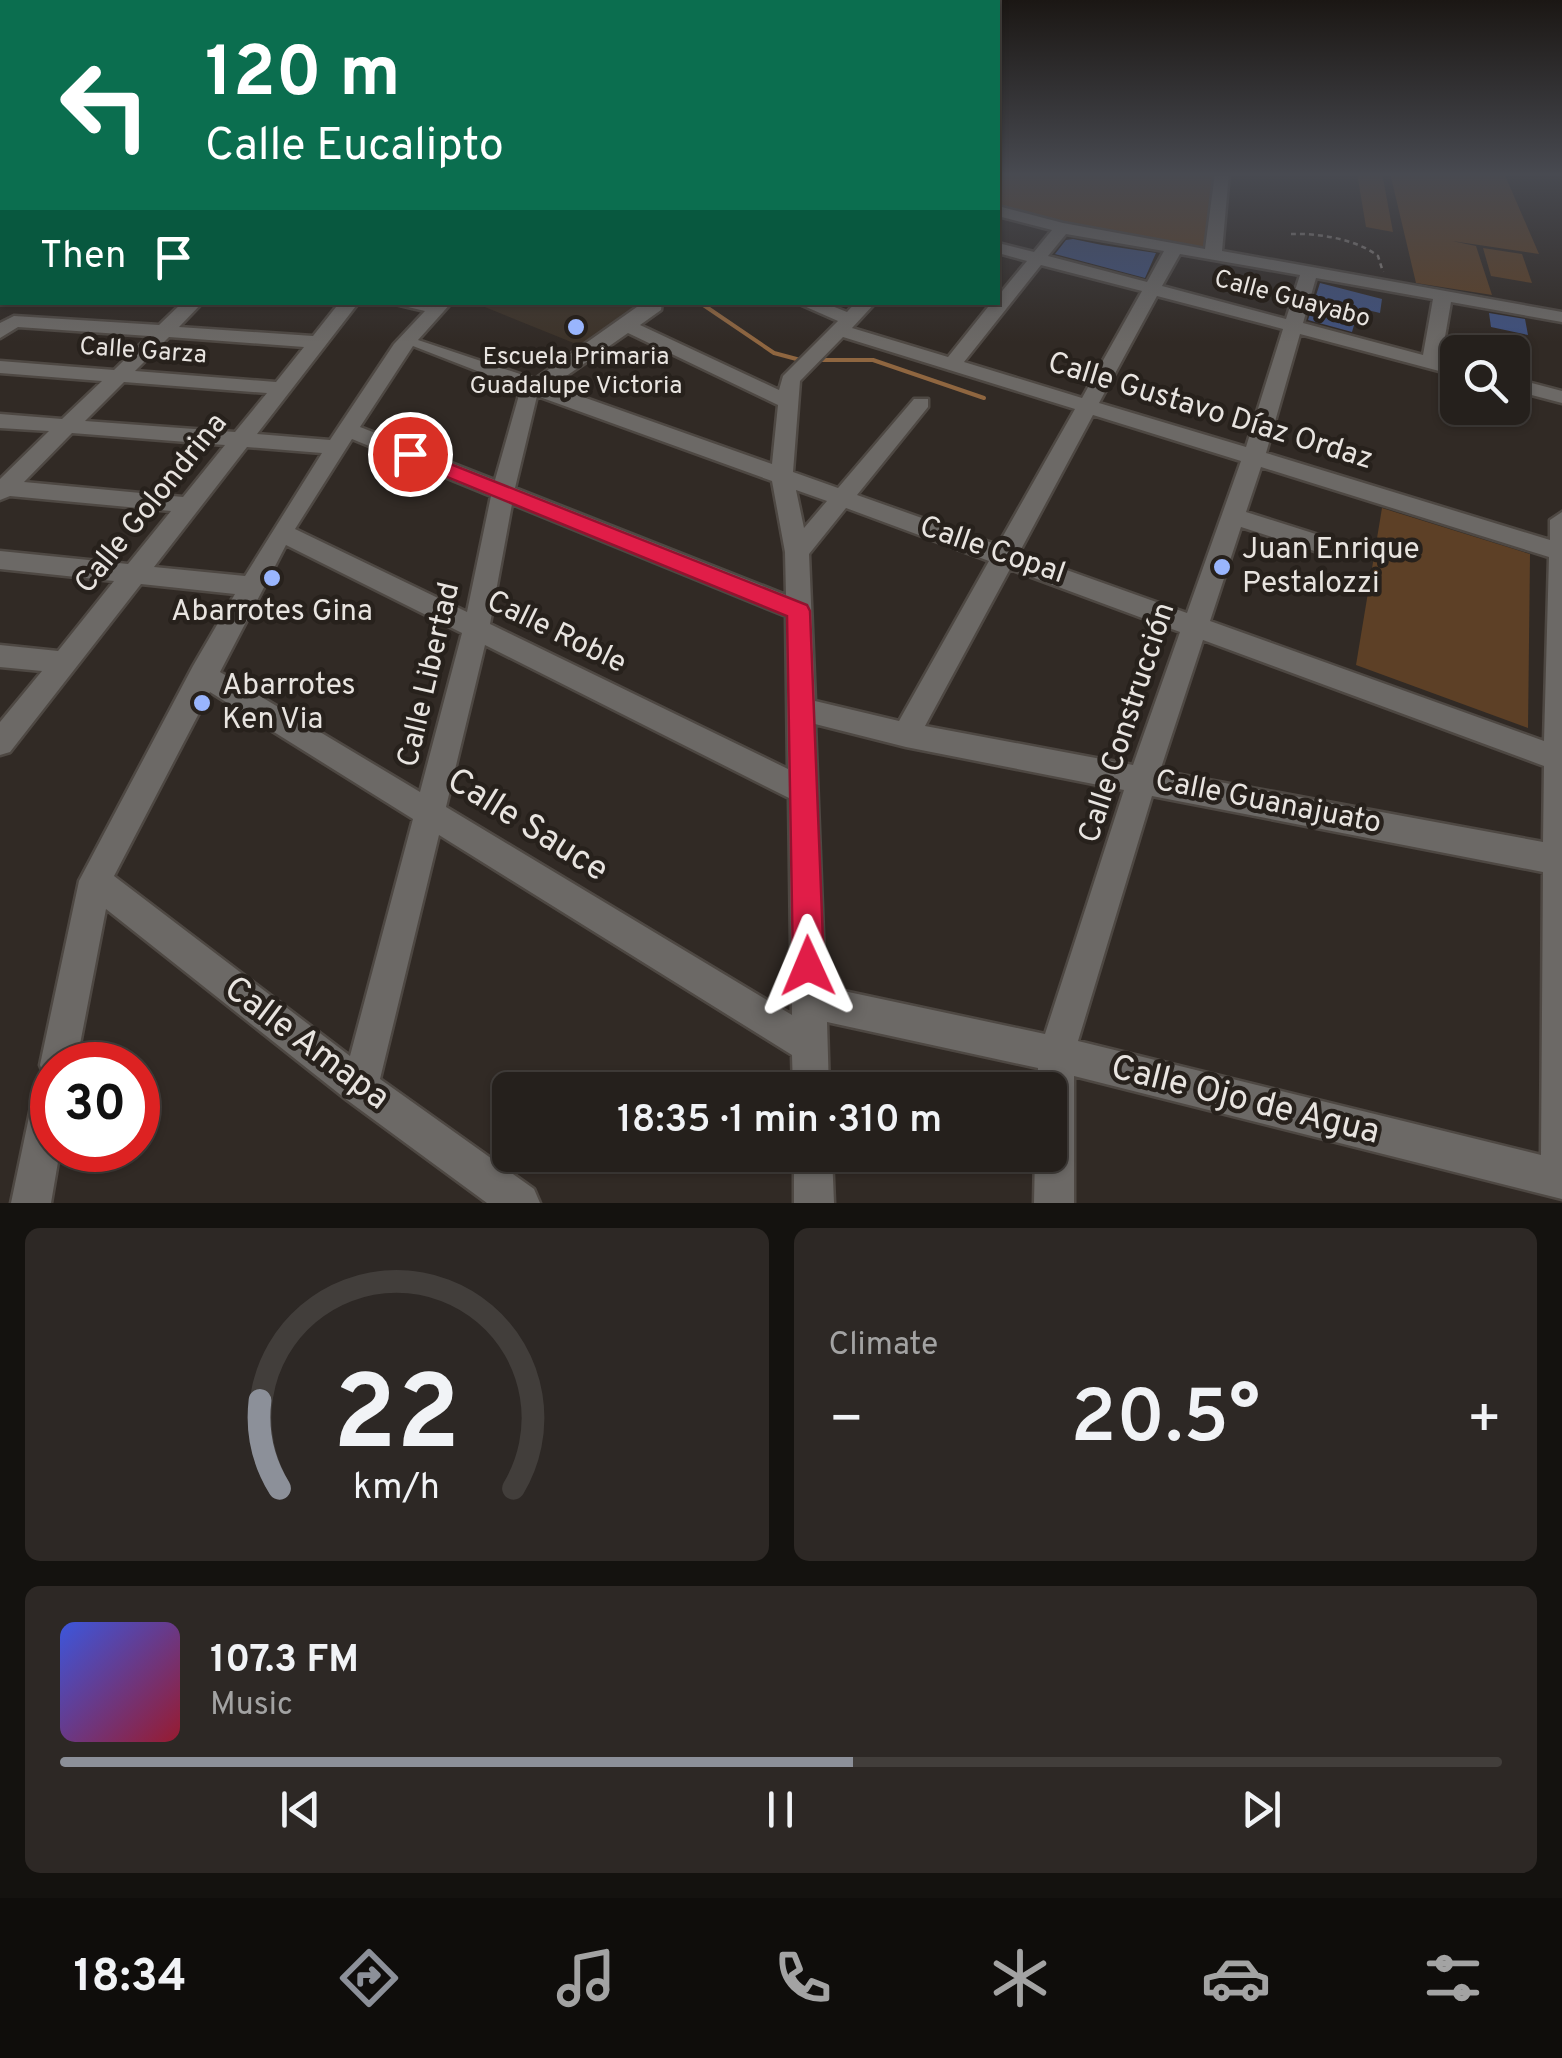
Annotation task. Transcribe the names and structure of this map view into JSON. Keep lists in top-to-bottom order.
{
  "streets": {
    "street": [
      "Calle Guayabo",
      "Calle Garza",
      "Calle Gustavo Díaz Ordaz",
      "Calle Golondrina",
      "Calle Copal",
      "Calle Roble",
      "Calle Libertad",
      "Calle Construcción",
      "Calle Guanajuato",
      "Calle Sauce",
      "Calle Amapa",
      "Calle Ojo de Agua"
    ]
  },
  "crossings": [
    ["Calle Guayabo", "Calle Construcción"],
    ["Calle Garza", "Calle Golondrina"],
    ["Calle Gustavo Díaz Ordaz", "Calle Construcción"],
    ["Calle Copal", "Calle Libertad"],
    ["Calle Copal", "Calle Construcción"],
    ["Calle Roble", "Calle Libertad"],
    ["Calle Libertad", "Calle Sauce"],
    ["Calle Libertad", "Calle Amapa"],
    ["Calle Construcción", "Calle Guanajuato"],
    ["Calle Construcción", "Calle Ojo de Agua"]
  ],
  "places": [
    "Escuela Primaria Guadalupe Victoria",
    "Juan Enrique Pestalozzi",
    "Abarrotes Gina",
    "Abarrotes Ken Via"
  ],
  "page": {
    "turn": ["120 m", "Calle Eucalipto"],
    "then": "Then",
    "limit": "30",
    "trip": "18:35 · 1 min · 310 m",
    "tile": "Climate",
    "heat": ["−", "20.5°", "+"],
    "song": ["107.3 FM", "Music"],
    "tabs": "18:34",
    "gauge": ["22", "km/h"]
  }
}
